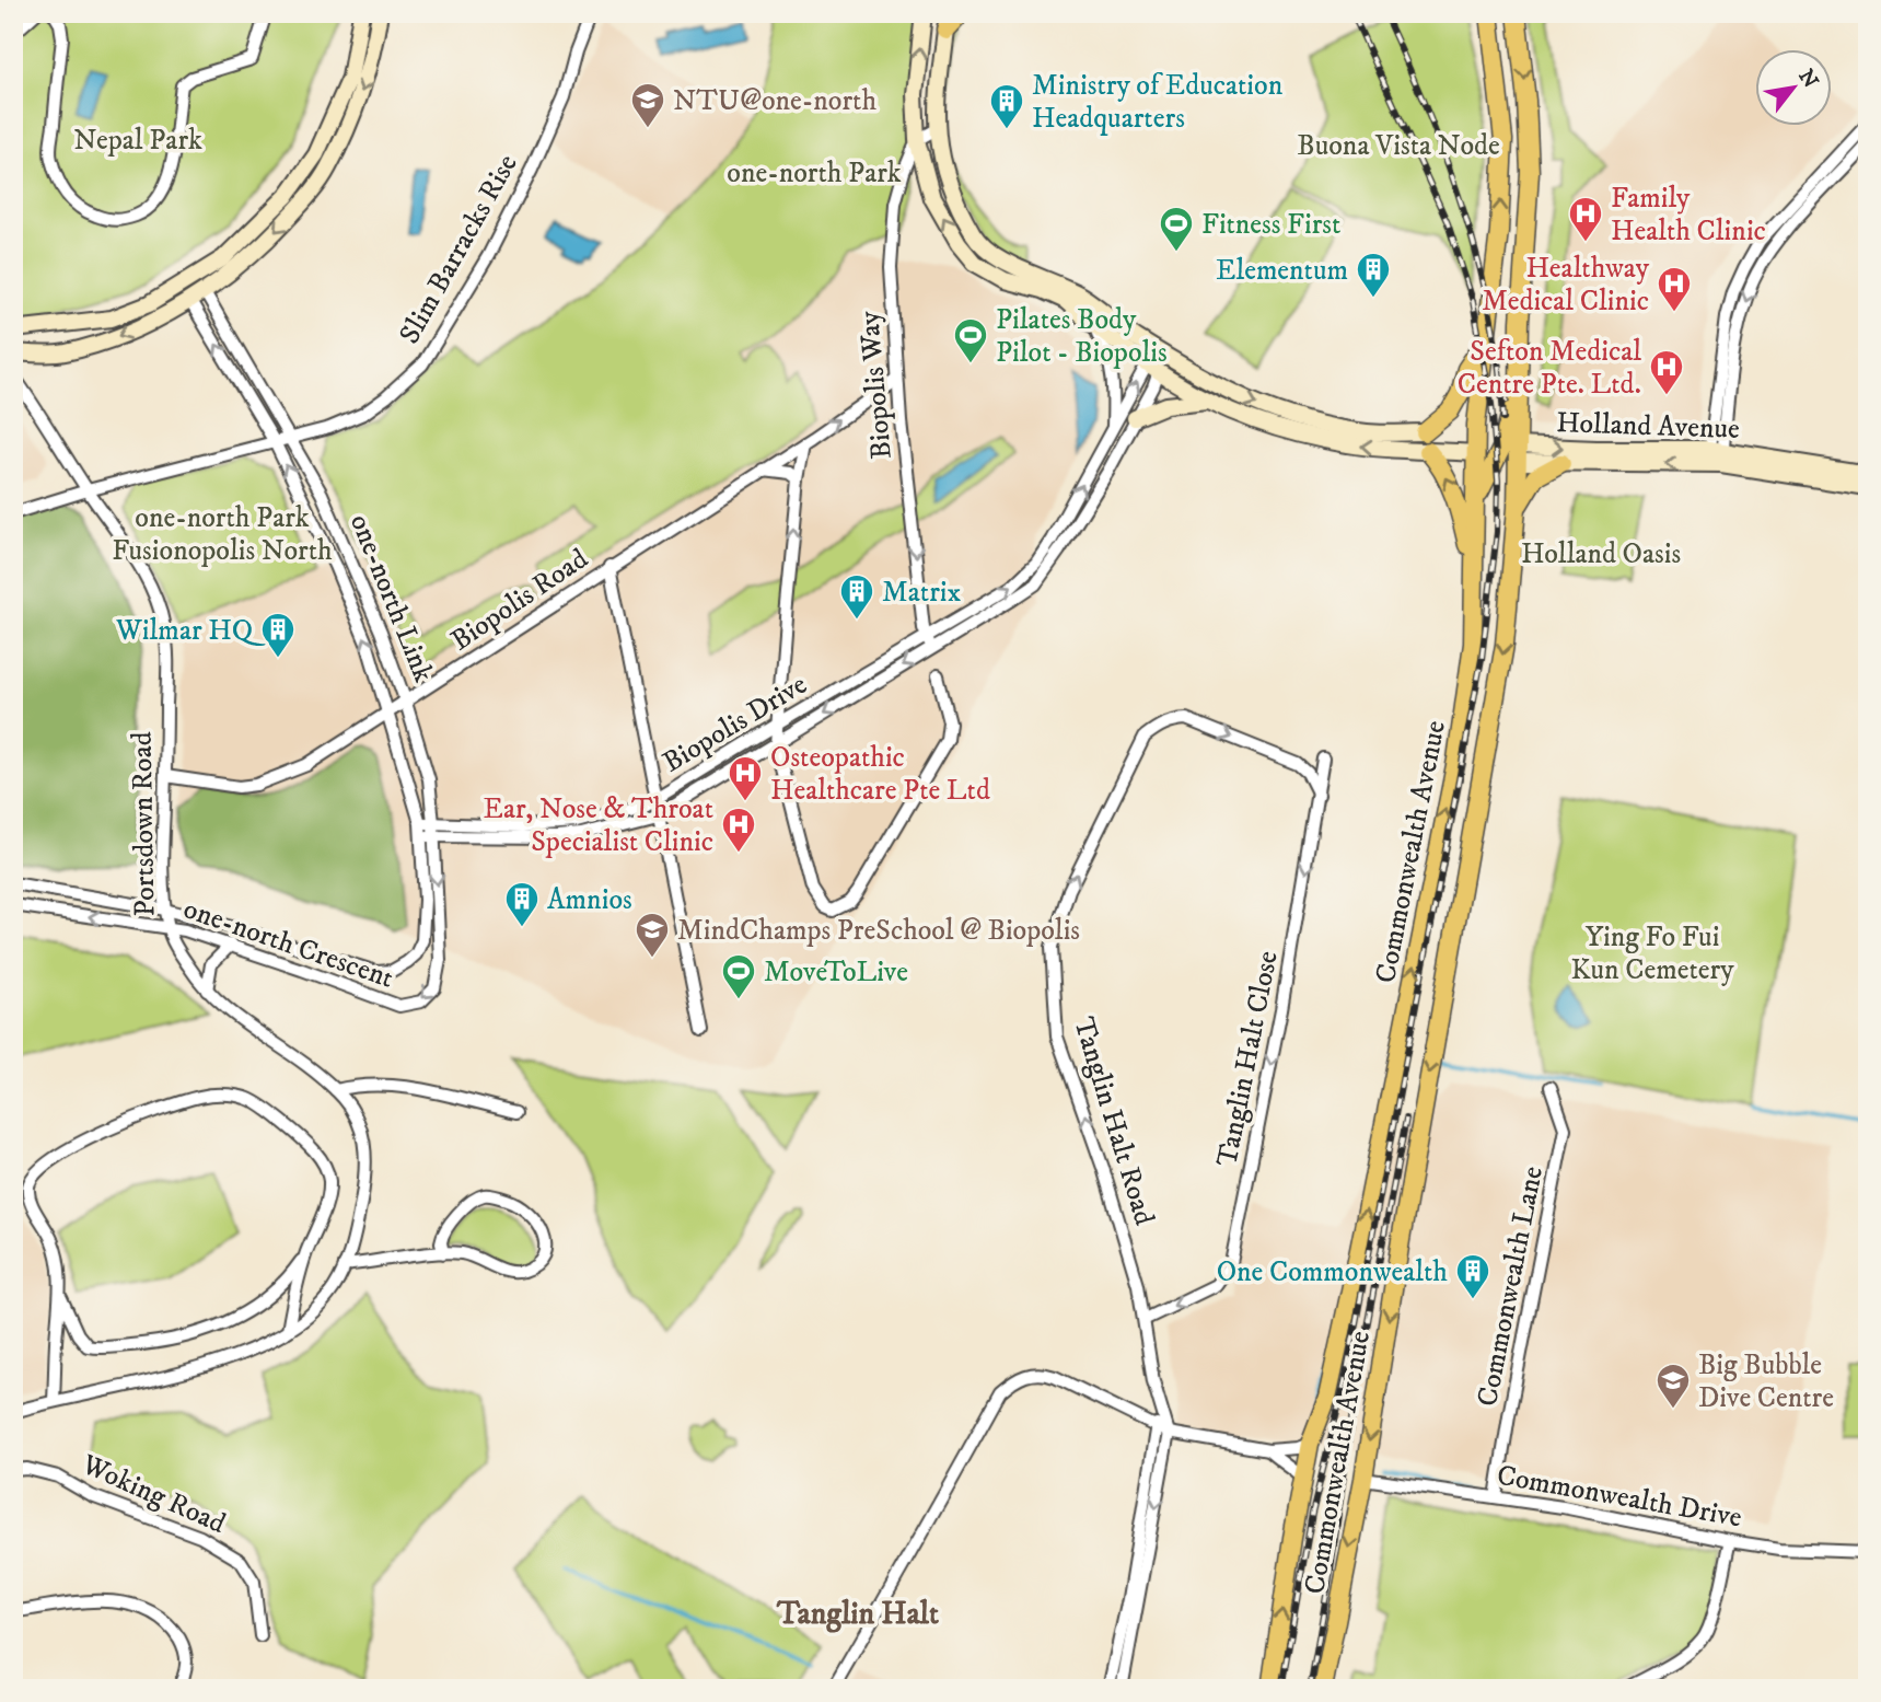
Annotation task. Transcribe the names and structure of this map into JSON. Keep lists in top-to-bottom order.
{
  "streets": {
    "main road": ["Commonwealth Avenue"],
    "street": [
      "Slim Barracks Rise",
      "Biopolis Way",
      "Holland Avenue",
      "one-north Link",
      "Biopolis Road",
      "Biopolis Drive",
      "Portsdown Road",
      "one-north Crescent",
      "Tanglin Halt Close",
      "Tanglin Halt Road",
      "Commonwealth Lane",
      "Woking Road",
      "Commonwealth Drive"
    ]
  },
  "crossings": [
    ["Slim Barracks Rise", "one-north Link"],
    ["Slim Barracks Rise", "Portsdown Road"],
    ["Biopolis Way", "Biopolis Road"],
    ["Biopolis Way", "Biopolis Drive"],
    ["Holland Avenue", "Commonwealth Avenue"],
    ["one-north Link", "Biopolis Road"],
    ["one-north Link", "Biopolis Drive"],
    ["one-north Link", "one-north Crescent"],
    ["Biopolis Road", "Portsdown Road"],
    ["Portsdown Road", "one-north Crescent"],
    ["Commonwealth Avenue", "Commonwealth Drive"],
    ["Tanglin Halt Close", "Tanglin Halt Road"],
    ["Commonwealth Lane", "Commonwealth Drive"]
  ],
  "one_way": ["Biopolis Way", "Tanglin Halt Close"],
  "districts": ["Tanglin Halt"],
  "parks": [
    "Nepal Park",
    "Buona Vista Node",
    "one-north Park",
    "one-north Park Fusionopolis North",
    "Holland Oasis",
    "Ying Fo Fui Kun Cemetery"
  ],
  "places": {
    "school or university": ["NTU@one-north", "MindChamps PreSchool @ Biopolis", "Big Bubble Dive Centre"],
    "building": [
      "Ministry of Education Headquarters",
      "Elementum",
      "Matrix",
      "Wilmar HQ",
      "Amnios",
      "One Commonwealth"
    ],
    "hospital": [
      "Family Health Clinic",
      "Healthway Medical Clinic",
      "Sefton Medical Centre Pte. Ltd.",
      "Osteopathic Healthcare Pte Ltd",
      "Ear, Nose & Throat Specialist Clinic"
    ],
    "sports": ["Fitness First", "Pilates Body Pilot - Biopolis", "MoveToLive"]
  },
  "north": "top right"
}
